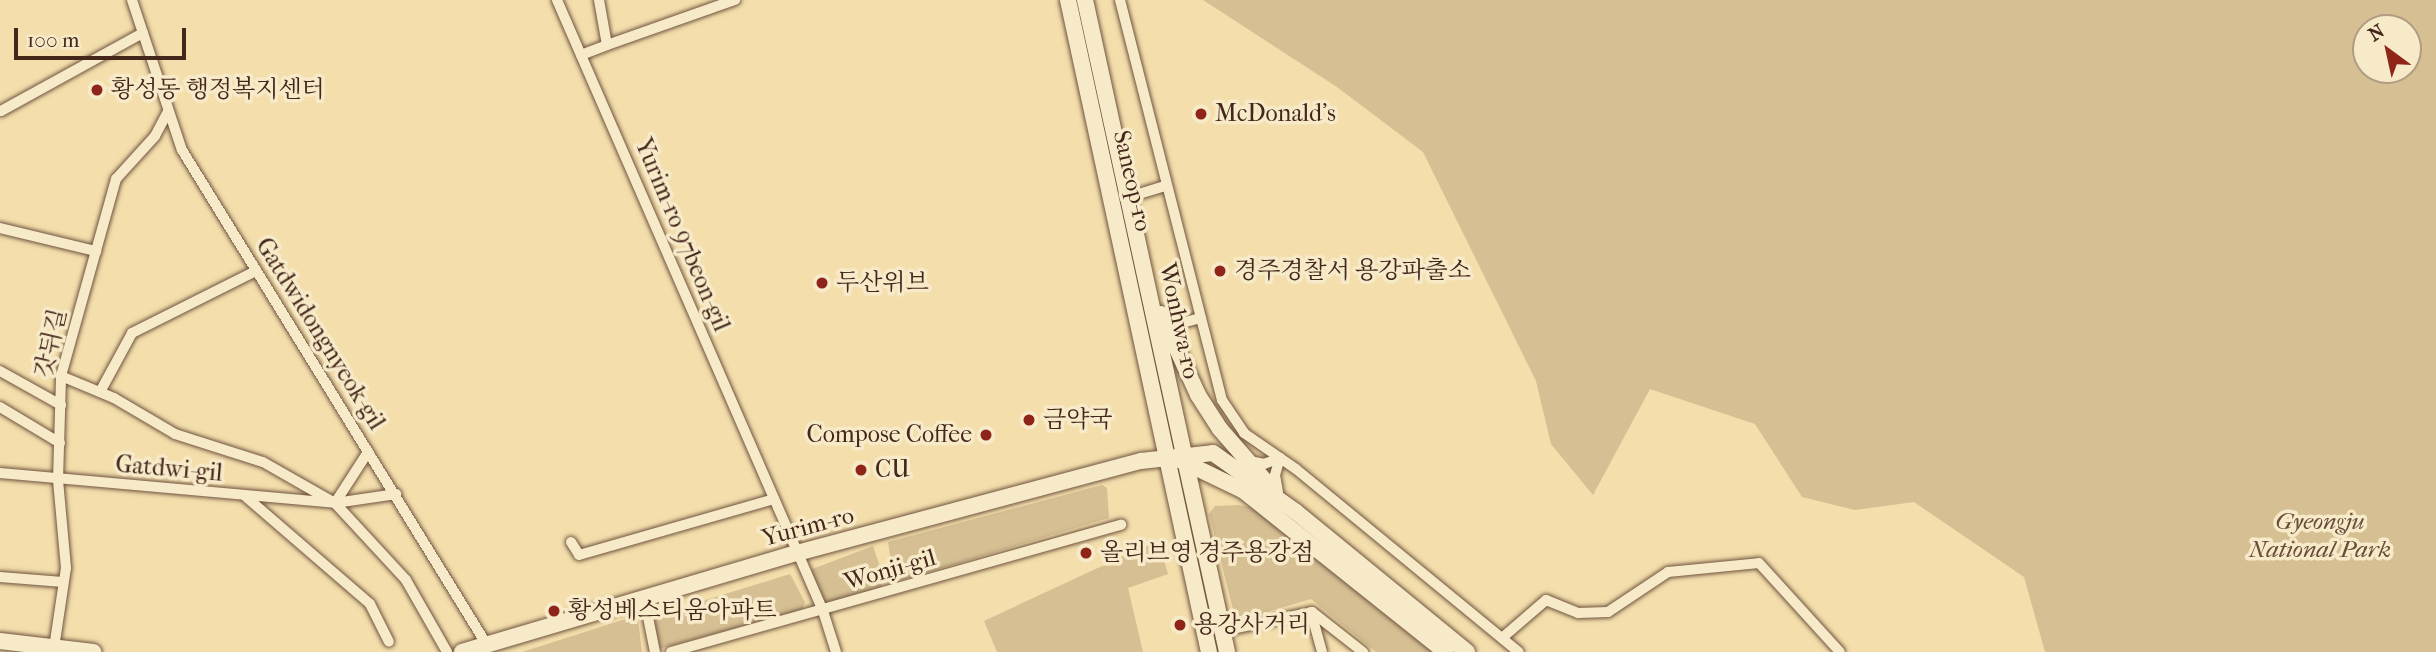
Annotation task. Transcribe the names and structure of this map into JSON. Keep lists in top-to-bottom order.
{
  "streets": {
    "street": [
      "Saneop-ro",
      "Yurim-ro 97beon-gil",
      "Wonhwa-ro",
      "Gatdwidongnyeok-gil",
      "갓뒤길",
      "Gatdwi-gil",
      "Yurim-ro",
      "Wonji-gil"
    ]
  },
  "crossings": [
    ["Saneop-ro", "Wonhwa-ro"],
    ["Saneop-ro", "Yurim-ro"],
    ["Yurim-ro 97beon-gil", "Yurim-ro"],
    ["Yurim-ro 97beon-gil", "Wonji-gil"],
    ["Wonhwa-ro", "Yurim-ro"],
    ["Gatdwidongnyeok-gil", "갓뒤길"],
    ["Gatdwidongnyeok-gil", "Gatdwi-gil"],
    ["Gatdwidongnyeok-gil", "Yurim-ro"],
    ["갓뒤길", "Gatdwi-gil"]
  ],
  "parks": ["Gyeongju National Park"],
  "places": [
    "황성동 행정복지센터",
    "McDonald's",
    "경주경찰서 용강파출소",
    "두산위브",
    "금약국",
    "Compose Coffee",
    "CU",
    "올리브영 경주용강점",
    "황성베스티움아파트",
    "용강사거리"
  ],
  "scale_bar": "100 m",
  "north": "top left"
}
